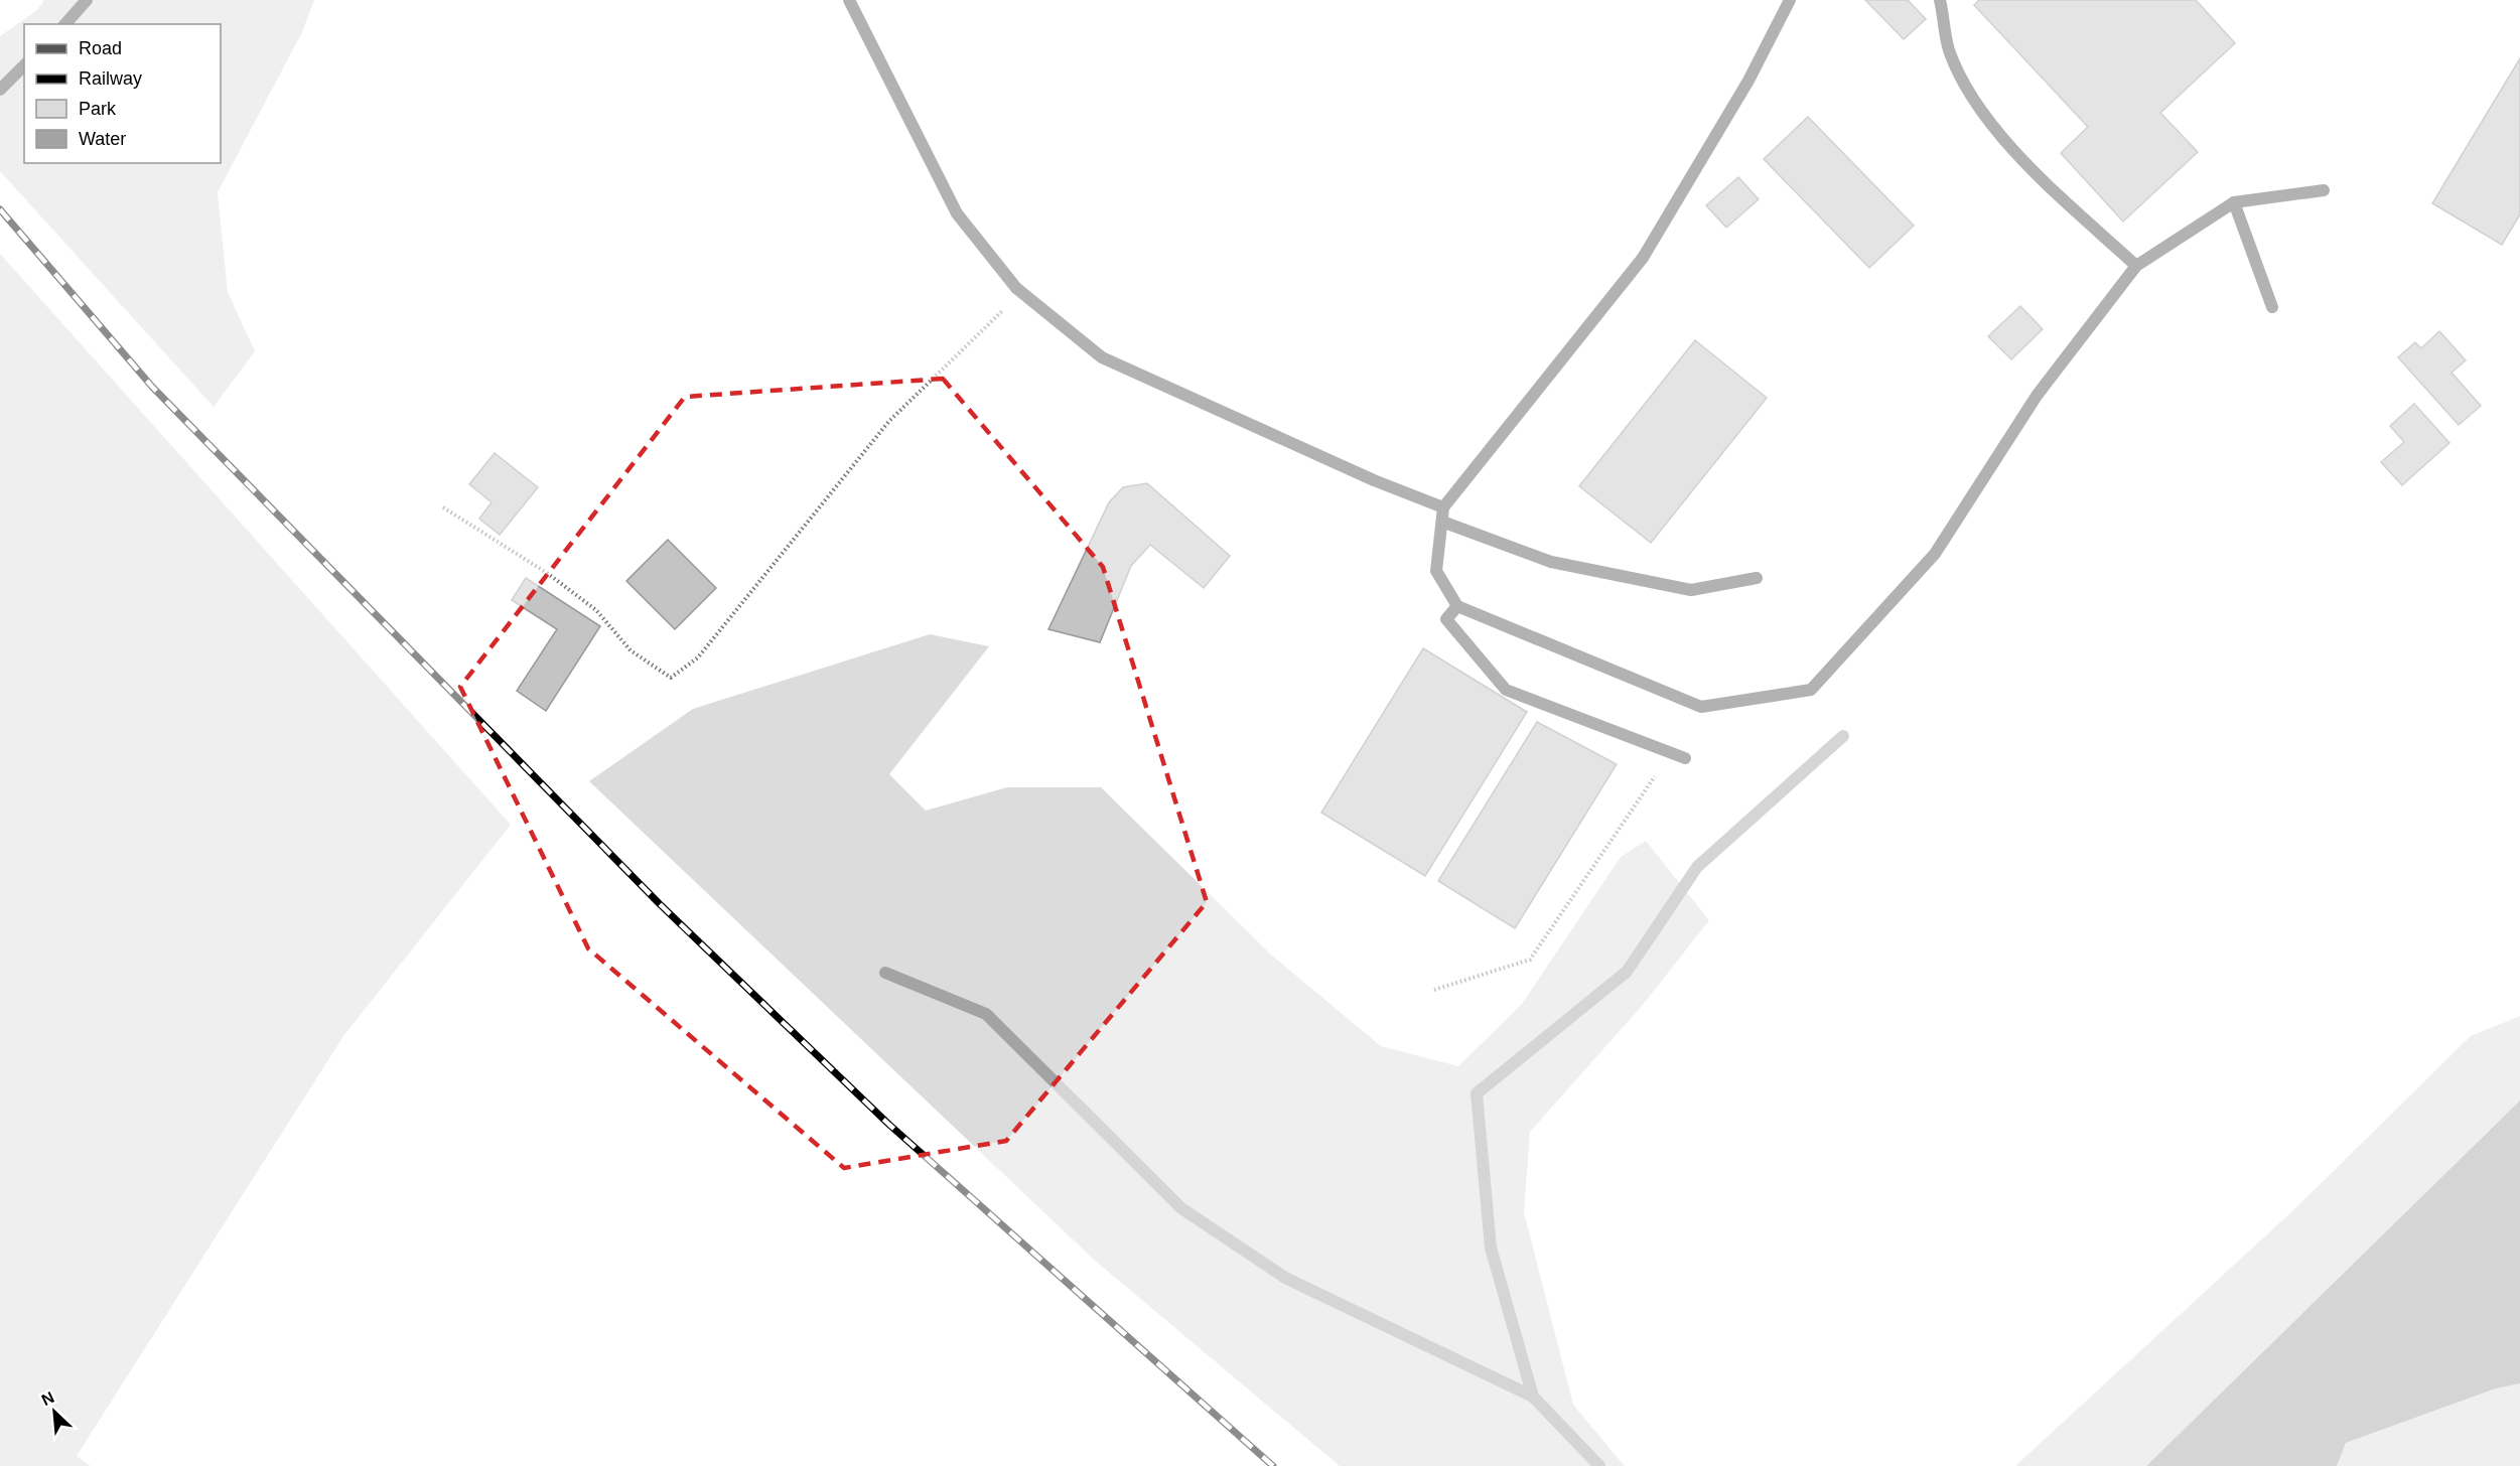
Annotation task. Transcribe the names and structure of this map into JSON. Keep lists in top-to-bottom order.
{
  "legend": [
    "Road",
    "Railway",
    "Park",
    "Water"
  ],
  "north": "top left"
}
